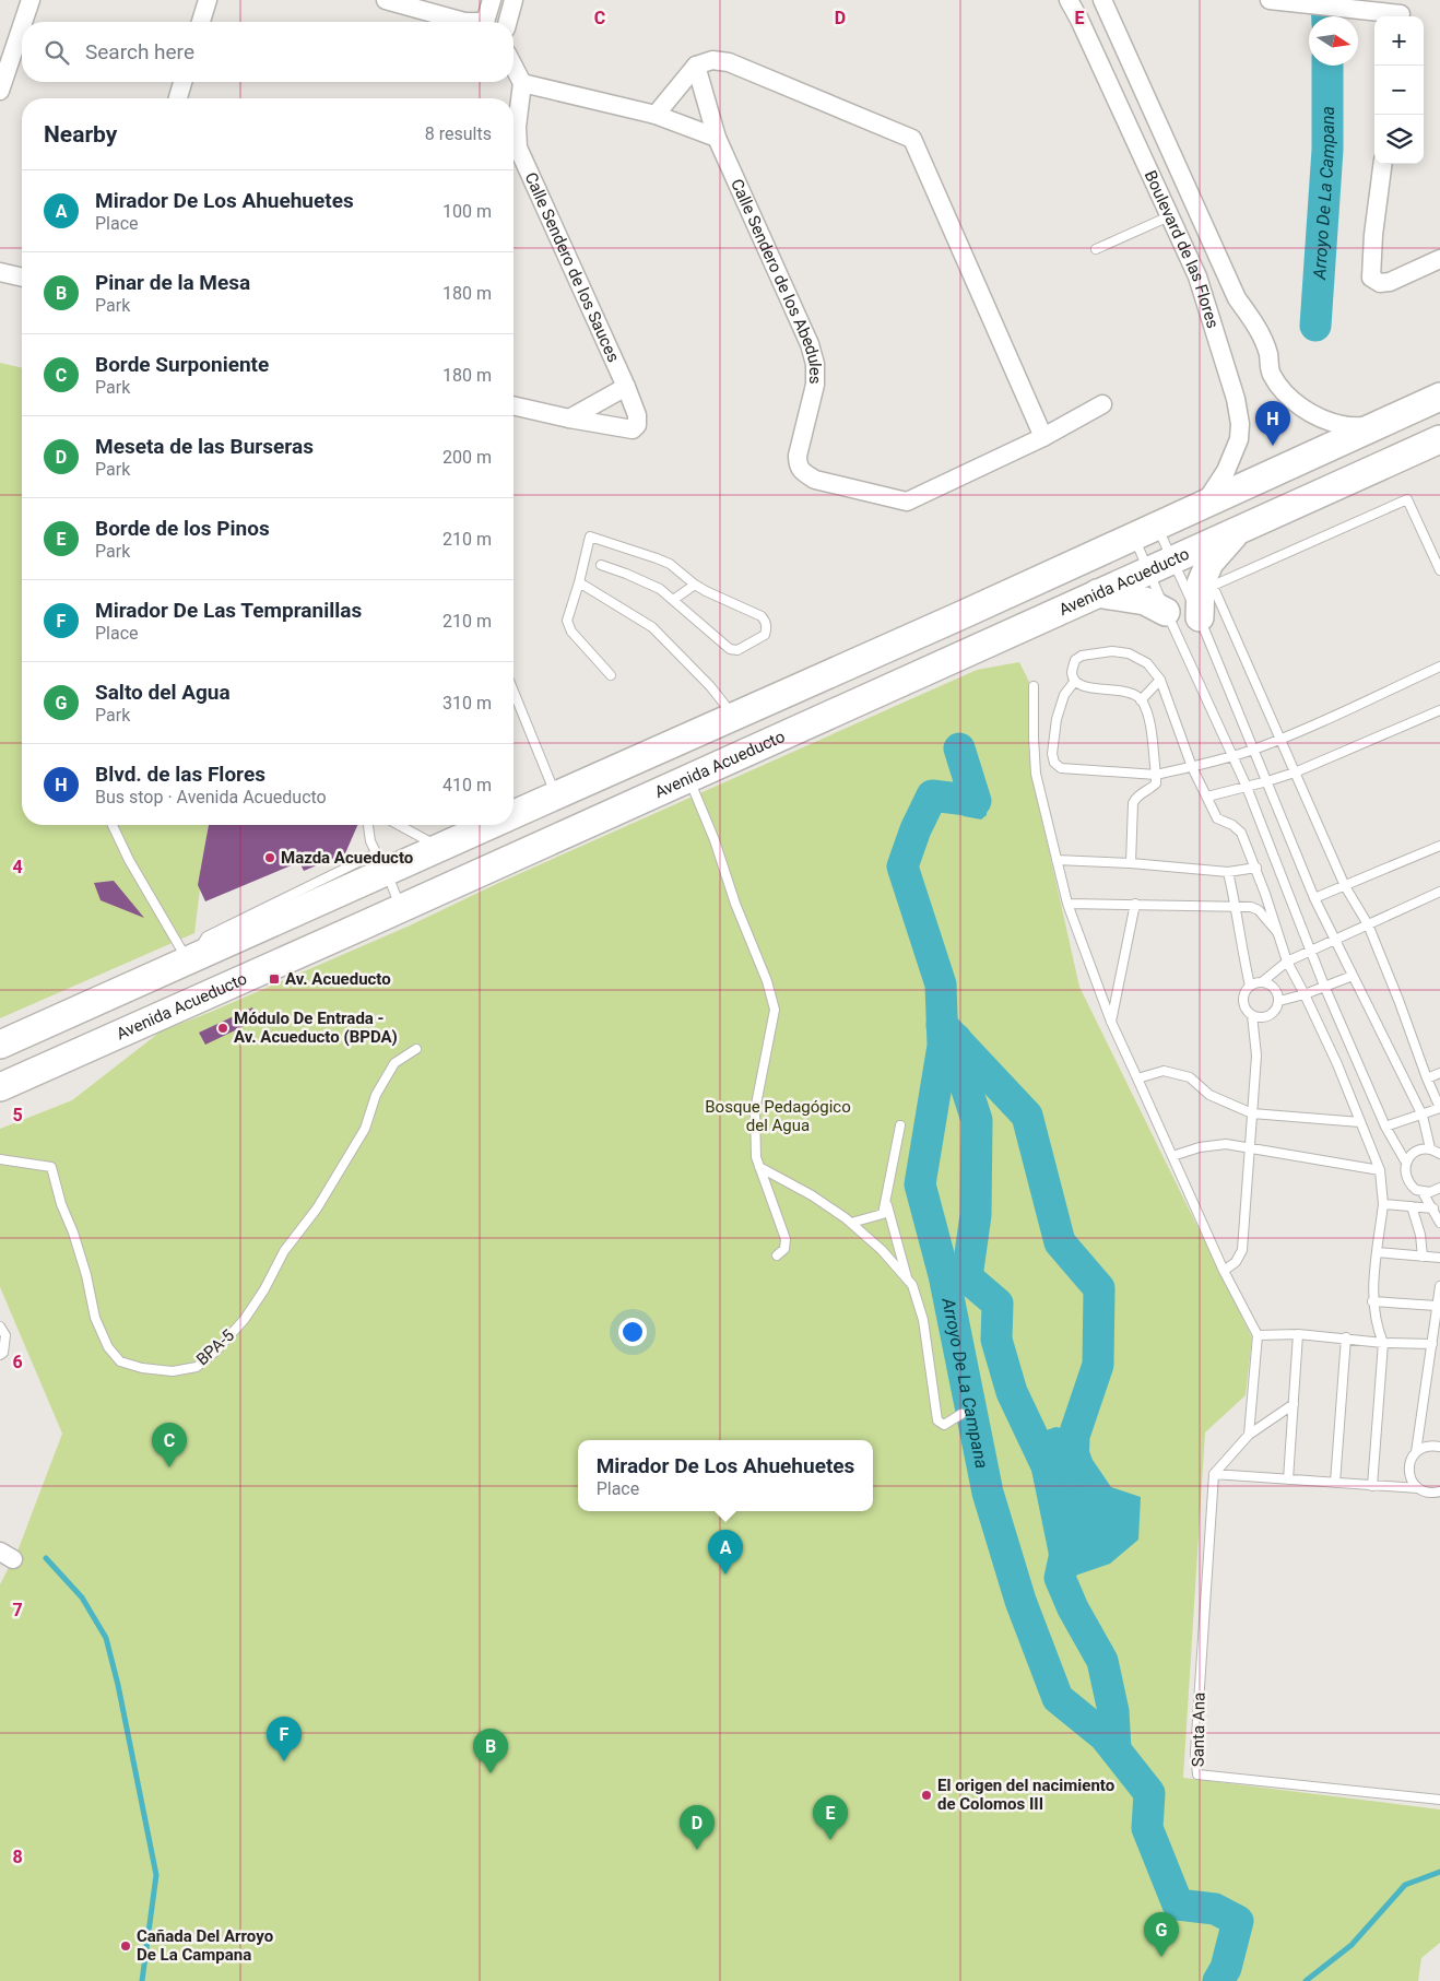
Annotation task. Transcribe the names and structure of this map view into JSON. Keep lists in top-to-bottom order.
{
  "streets": {
    "main road": ["Avenida Acueducto"],
    "street": ["Boulevard de las Flores", "Calle Sendero de los Sauces", "Calle Sendero de los Abedules"],
    "lane": ["BPA-5", "Santa Ana"]
  },
  "water": ["Arroyo De La Campana"],
  "parks": ["Bosque Pedagógico del Agua"],
  "places": {
    "other": [
      "Mazda Acueducto",
      "Módulo De Entrada - Av. Acueducto (BPDA)",
      "El origen del nacimiento de Colomos III",
      "Cañada Del Arroyo De La Campana"
    ],
    "transit": ["Av. Acueducto"]
  },
  "north": "right",
  "page": {
    "map_buttons": ["+", "−"],
    "search": "Search here",
    "heading": ["Nearby", "8 results"],
    "list": [
      {
        "mark": "A",
        "name": "Mirador De Los Ahuehuetes",
        "note": "Place",
        "value": "100 m"
      },
      {
        "mark": "B",
        "name": "Pinar de la Mesa",
        "note": "Park",
        "value": "180 m"
      },
      {
        "mark": "C",
        "name": "Borde Surponiente",
        "note": "Park",
        "value": "180 m"
      },
      {
        "mark": "D",
        "name": "Meseta de las Burseras",
        "note": "Park",
        "value": "200 m"
      },
      {
        "mark": "E",
        "name": "Borde de los Pinos",
        "note": "Park",
        "value": "210 m"
      },
      {
        "mark": "F",
        "name": "Mirador De Las Tempranillas",
        "note": "Place",
        "value": "210 m"
      },
      {
        "mark": "G",
        "name": "Salto del Agua",
        "note": "Park",
        "value": "310 m"
      },
      {
        "mark": "H",
        "name": "Blvd. de las Flores",
        "note": "Bus stop · Avenida Acueducto",
        "value": "410 m"
      }
    ],
    "pins": [
      "H",
      "C",
      "A",
      "F",
      "B",
      "E",
      "D",
      "G"
    ],
    "popup": ["Mirador De Los Ahuehuetes", "Place"]
  },
  "grid": {
    "columns": ["C", "D", "E"],
    "rows": [
      "4",
      "5",
      "6",
      "7",
      "8"
    ]
  }
}
